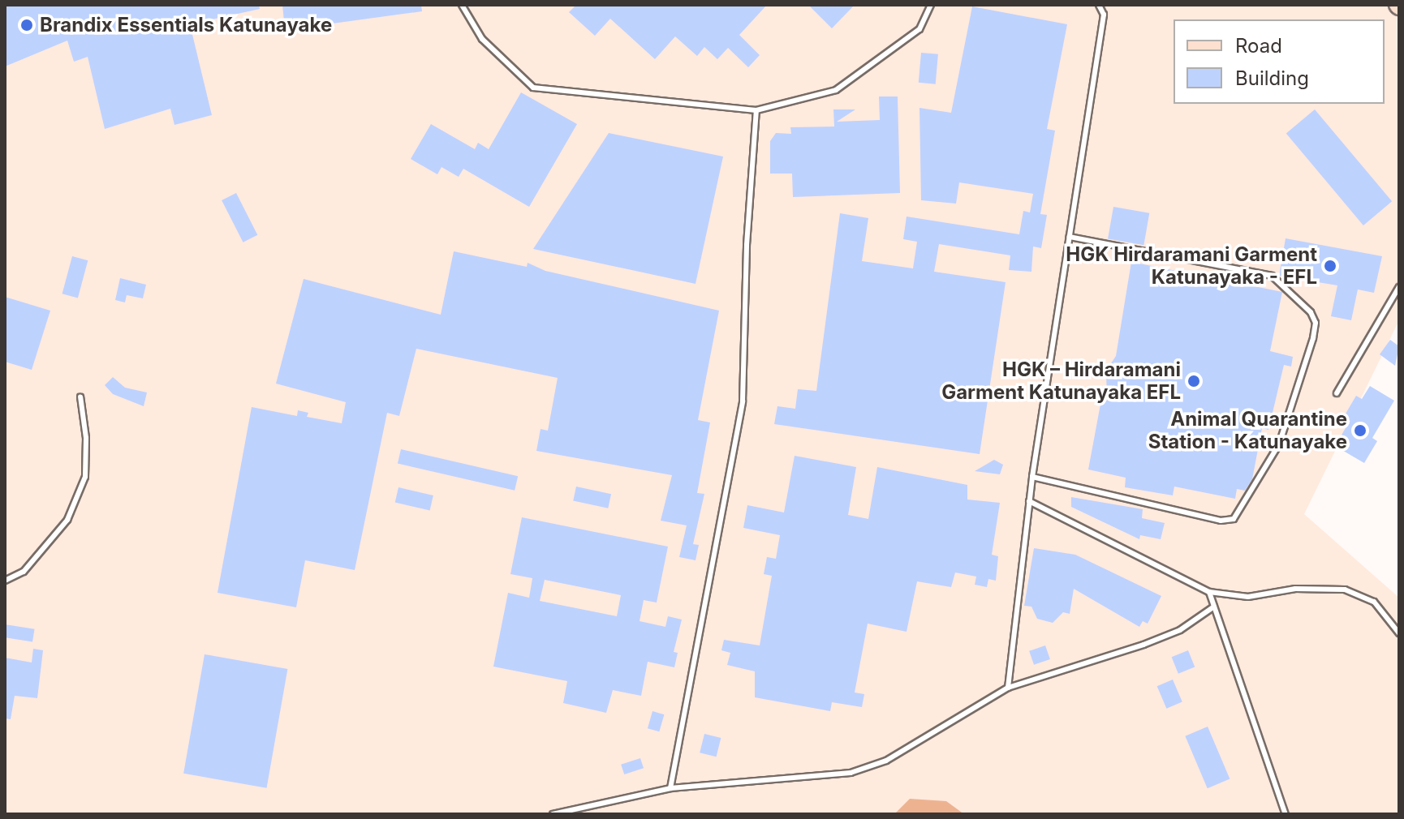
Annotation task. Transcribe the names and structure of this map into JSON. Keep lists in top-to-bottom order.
{
  "places": [
    "Brandix Essentials Katunayake",
    "HGK Hirdaramani Garment Katunayaka - EFL",
    "HGK – Hirdaramani Garment Katunayaka EFL",
    "Animal Quarantine Station - Katunayake"
  ],
  "legend": ["Road", "Building"]
}
